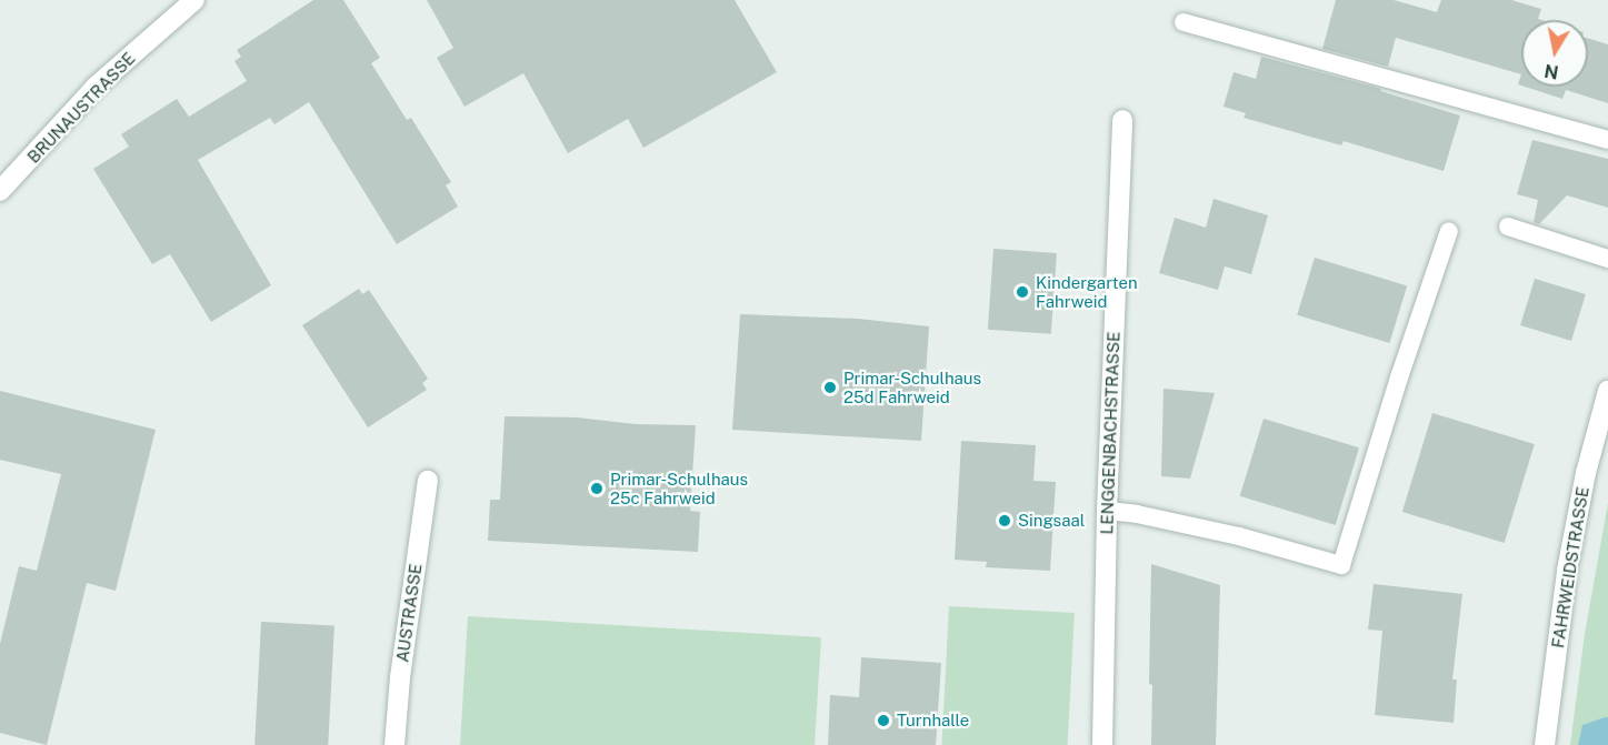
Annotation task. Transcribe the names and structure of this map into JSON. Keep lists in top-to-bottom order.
{
  "streets": {
    "street": [
      "BRUNAUSTRASSE",
      "LENGGENBACHSTRASSE",
      "FAHRWEIDSTRASSE",
      "AUSTRASSE"
    ]
  },
  "places": [
    "Kindergarten Fahrweid",
    "Primar-Schulhaus 25d Fahrweid",
    "Primar-Schulhaus 25c Fahrweid",
    "Singsaal",
    "Turnhalle"
  ],
  "north": "bottom"
}
